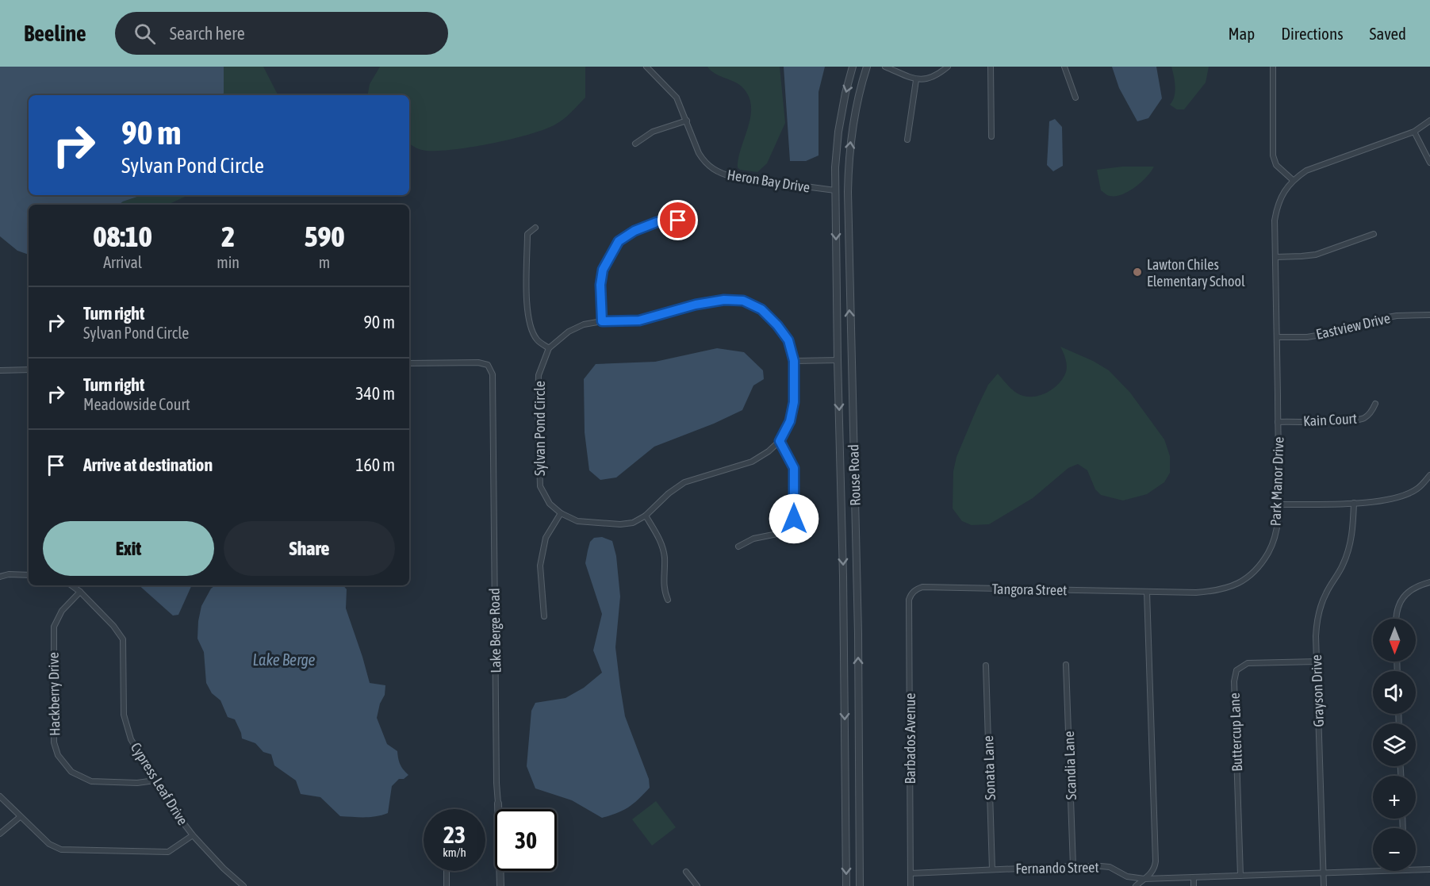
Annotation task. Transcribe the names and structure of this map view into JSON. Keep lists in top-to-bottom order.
{
  "streets": {
    "street": [
      "Heron Bay Drive",
      "Eastview Drive",
      "Kain Court",
      "Sylvan Pond Circle",
      "Rouse Road",
      "Park Manor Drive",
      "Tangora Street",
      "Lake Berge Road",
      "Grayson Drive",
      "Hackberry Drive",
      "Buttercup Lane",
      "Barbados Avenue",
      "Scandia Lane",
      "Sonata Lane",
      "Cypress Leaf Drive",
      "Fernando Street"
    ]
  },
  "crossings": [
    ["Heron Bay Drive", "Rouse Road"],
    ["Eastview Drive", "Park Manor Drive"],
    ["Kain Court", "Park Manor Drive"],
    ["Park Manor Drive", "Tangora Street"],
    ["Tangora Street", "Barbados Avenue"],
    ["Grayson Drive", "Buttercup Lane"],
    ["Grayson Drive", "Fernando Street"],
    ["Hackberry Drive", "Cypress Leaf Drive"],
    ["Buttercup Lane", "Fernando Street"],
    ["Barbados Avenue", "Fernando Street"],
    ["Scandia Lane", "Fernando Street"],
    ["Sonata Lane", "Fernando Street"]
  ],
  "water": ["Lake Berge"],
  "places": ["Lawton Chiles Elementary School"],
  "north": "bottom",
  "page": {
    "header": "Beeline",
    "search": "Search here",
    "nav": ["Map", "Directions", "Saved"],
    "turn": ["90 m", "Sylvan Pond Circle"],
    "eta": [
      "08:10",
      "Arrival",
      "2",
      "min",
      "590",
      "m"
    ],
    "list": [
      {
        "name": "Turn right",
        "note": "Sylvan Pond Circle",
        "value": "90 m"
      },
      {
        "name": "Turn right",
        "note": "Meadowside Court",
        "value": "340 m"
      },
      {
        "name": "Arrive at destination",
        "value": "160 m"
      }
    ],
    "buttons": ["Exit", "Share"],
    "map_buttons": ["+", "−"],
    "speed": "23 km/h",
    "limit": "30"
  }
}
